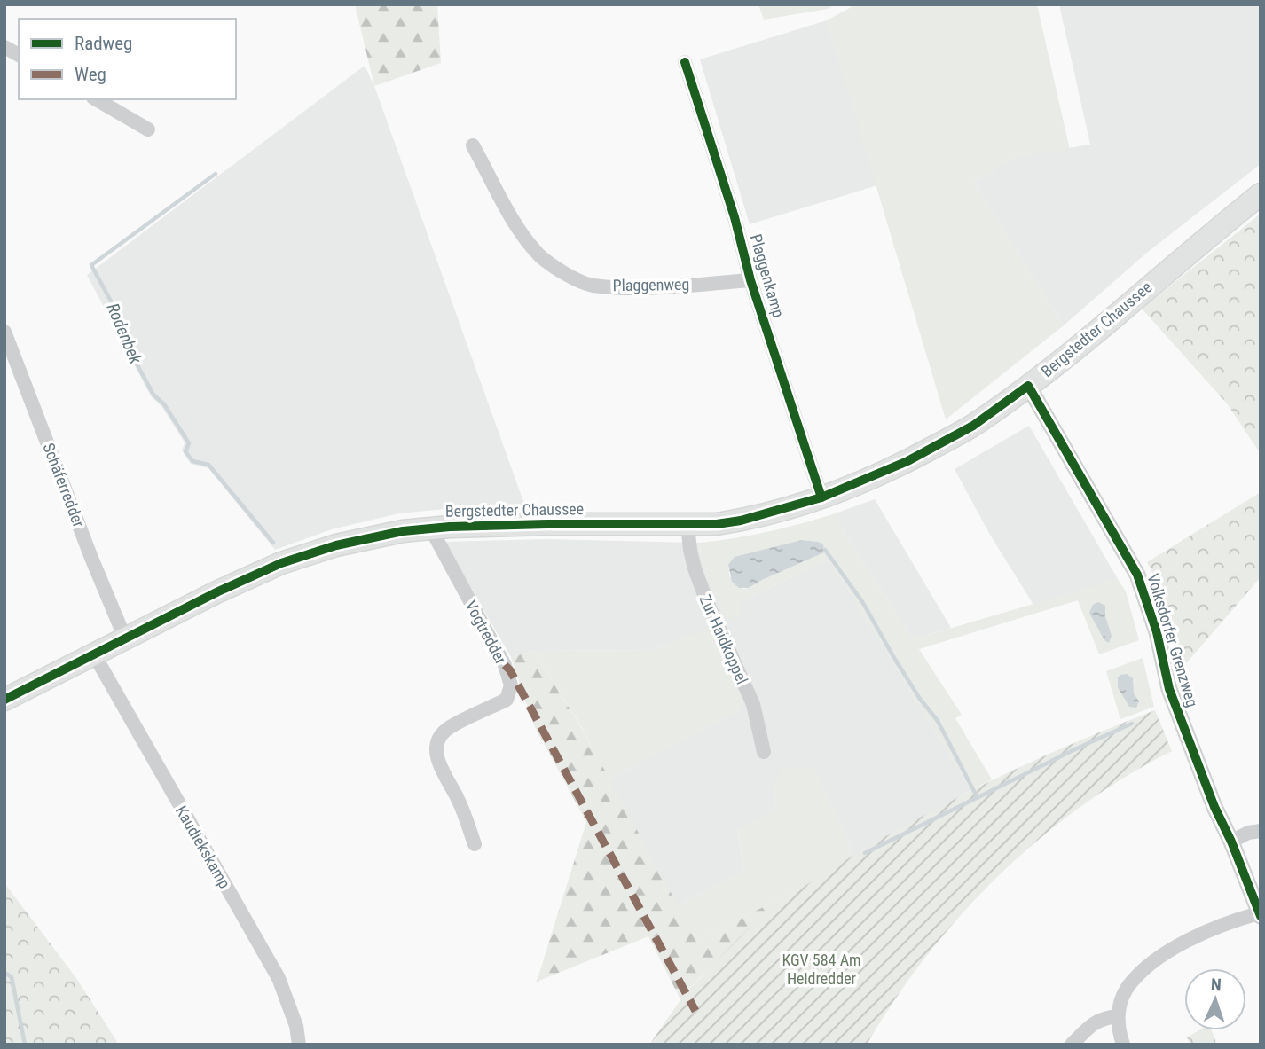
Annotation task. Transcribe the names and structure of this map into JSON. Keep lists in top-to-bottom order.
{
  "streets": {
    "main road": ["Bergstedter Chaussee"],
    "street": [
      "Plaggenkamp",
      "Plaggenweg",
      "Schäferredder",
      "Vogtredder",
      "Zur Haidkoppel",
      "Volksdorfer Grenzweg",
      "Kaudiekskamp"
    ]
  },
  "crossings": [
    ["Plaggenkamp", "Plaggenweg"],
    ["Plaggenkamp", "Bergstedter Chaussee"],
    ["Bergstedter Chaussee", "Schäferredder"],
    ["Bergstedter Chaussee", "Vogtredder"],
    ["Bergstedter Chaussee", "Zur Haidkoppel"],
    ["Bergstedter Chaussee", "Volksdorfer Grenzweg"],
    ["Bergstedter Chaussee", "Kaudiekskamp"]
  ],
  "water": ["Rodenbek"],
  "parks": ["KGV 584 Am Heidredder"],
  "legend": ["Radweg", "Weg"],
  "north": "top"
}
